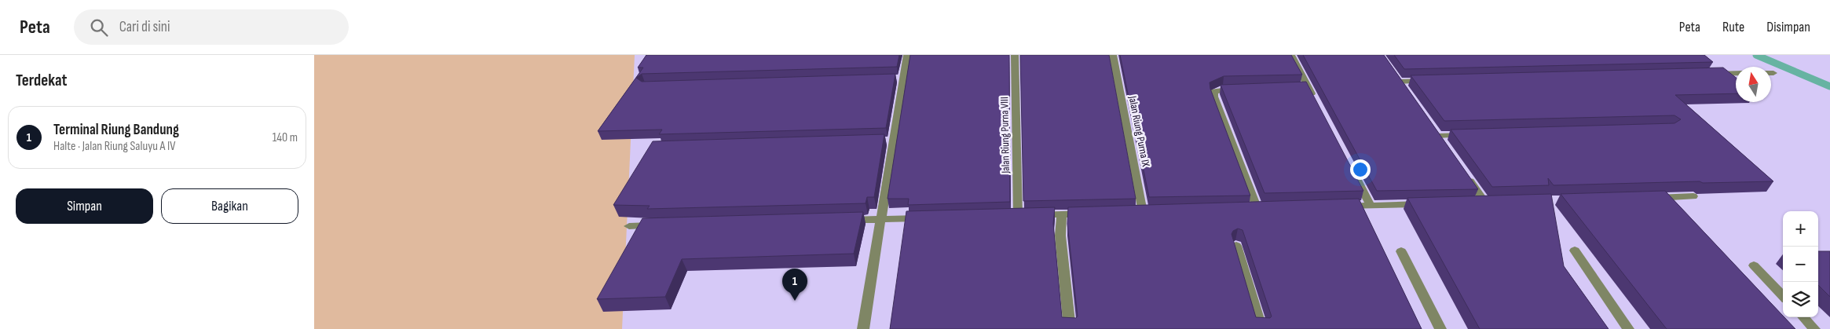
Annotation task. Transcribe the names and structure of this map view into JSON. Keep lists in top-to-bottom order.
{
  "streets": {
    "street": ["Jalan Riung Purna IX", "Jalan Riung Purna VIII"]
  },
  "north": "top",
  "page": {
    "header": "Peta",
    "search": "Cari di sini",
    "nav": ["Peta", "Rute", "Disimpan"],
    "heading": "Terdekat",
    "list": [
      {
        "mark": "1",
        "name": "Terminal Riung Bandung",
        "note": "Halte · Jalan Riung Saluyu A IV",
        "value": "140 m"
      }
    ],
    "buttons": ["Simpan", "Bagikan"],
    "map_buttons": ["+", "−"],
    "pins": "1"
  }
}
